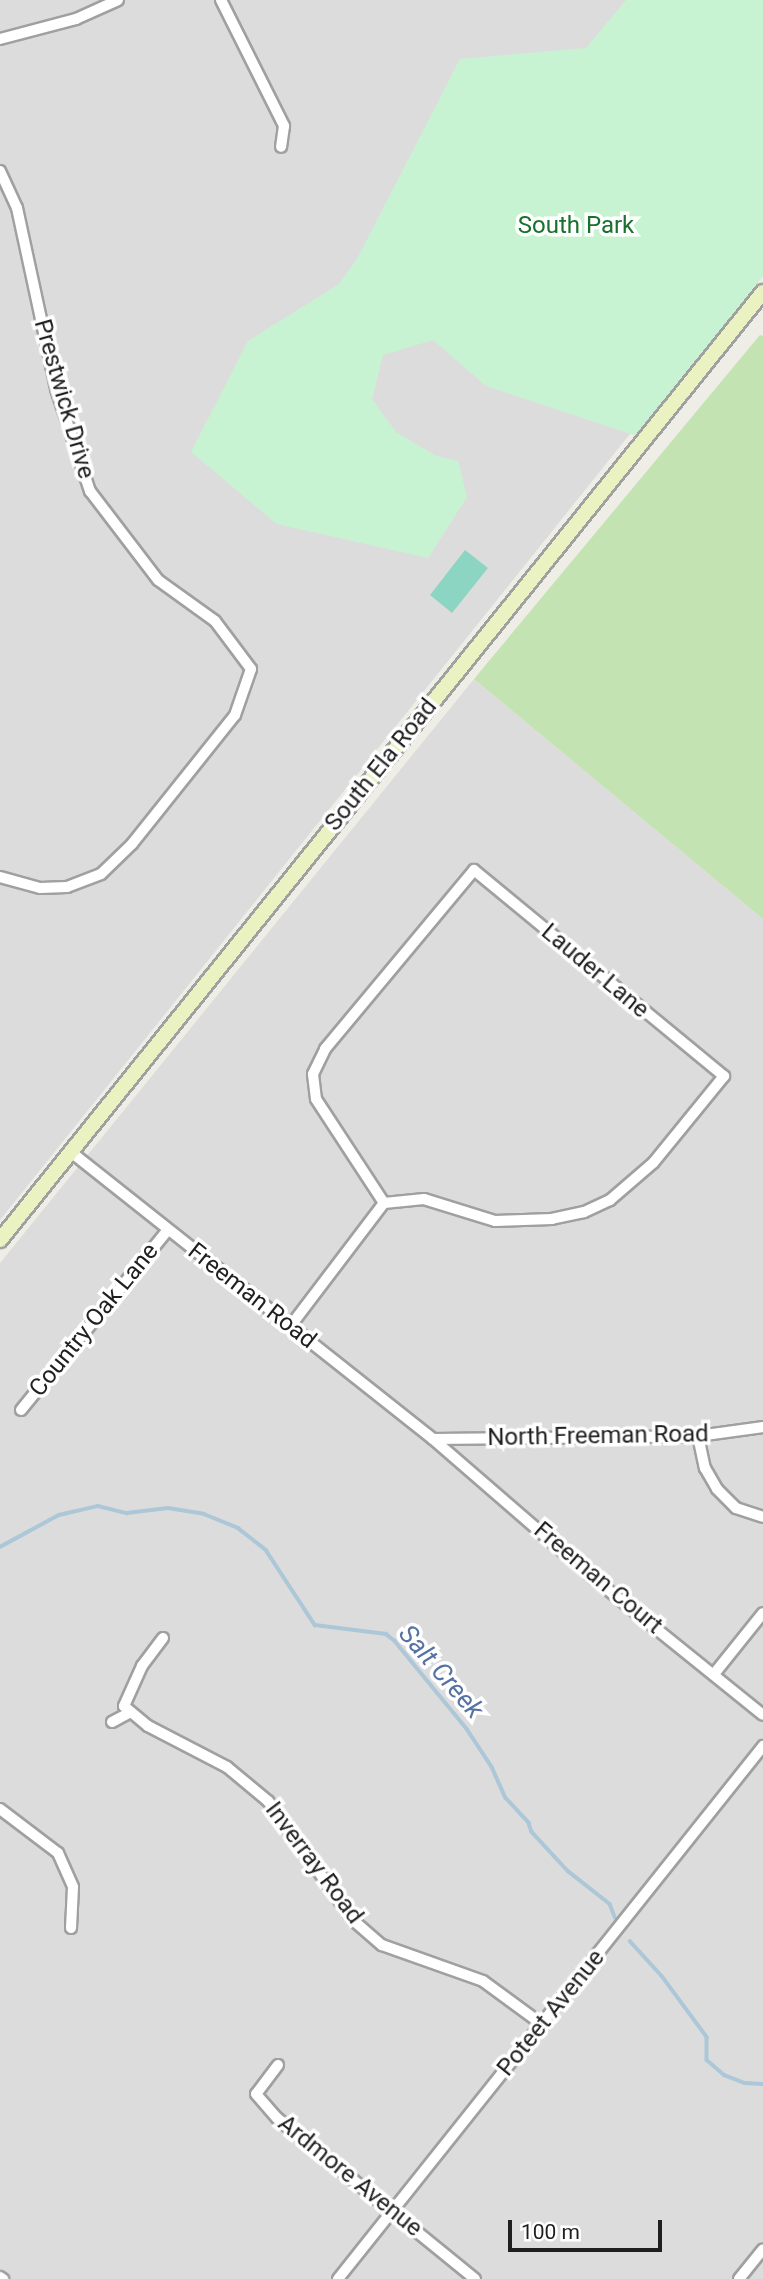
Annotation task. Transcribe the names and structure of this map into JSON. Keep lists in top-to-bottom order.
{
  "streets": {
    "main road": ["South Ela Road"],
    "street": [
      "Prestwick Drive",
      "Lauder Lane",
      "Freeman Road",
      "Country Oak Lane",
      "North Freeman Road",
      "Freeman Court",
      "Inverray Road",
      "Poteet Avenue",
      "Ardmore Avenue"
    ]
  },
  "crossings": [
    ["South Ela Road", "Freeman Road"],
    ["Freeman Road", "Country Oak Lane"],
    ["Freeman Road", "North Freeman Road"],
    ["Freeman Road", "Freeman Court"],
    ["North Freeman Road", "Freeman Court"],
    ["Inverray Road", "Poteet Avenue"],
    ["Poteet Avenue", "Ardmore Avenue"]
  ],
  "water": ["Salt Creek"],
  "parks": ["South Park"],
  "scale_bar": "100 m"
}
